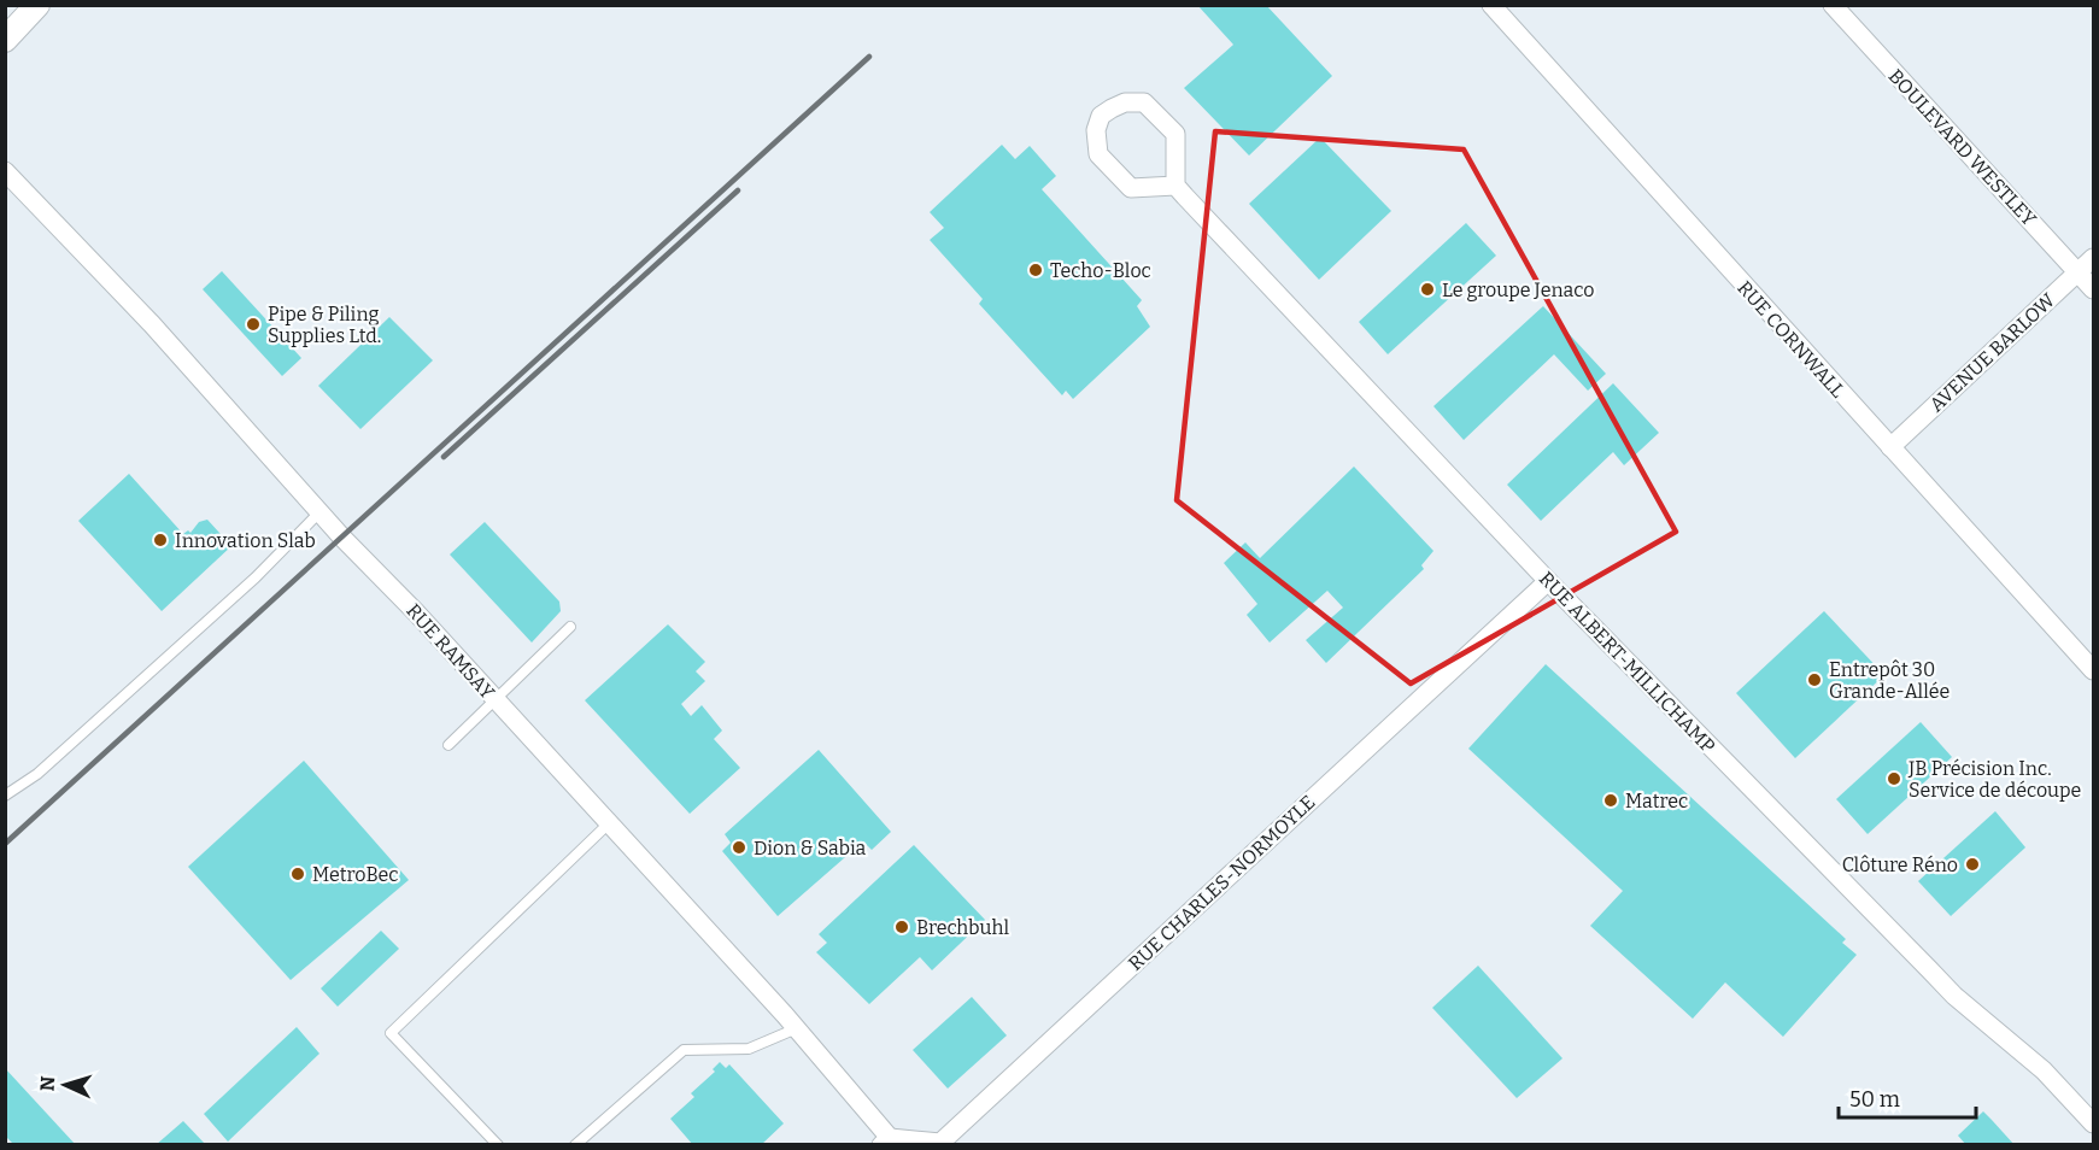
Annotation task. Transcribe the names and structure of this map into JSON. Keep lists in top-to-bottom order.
{
  "streets": {
    "street": [
      "BOULEVARD WESTLEY",
      "RUE CORNWALL",
      "AVENUE BARLOW",
      "RUE RAMSAY",
      "RUE ALBERT-MILLICHAMP",
      "RUE CHARLES-NORMOYLE"
    ]
  },
  "crossings": [
    ["BOULEVARD WESTLEY", "AVENUE BARLOW"],
    ["RUE CORNWALL", "AVENUE BARLOW"],
    ["RUE RAMSAY", "RUE CHARLES-NORMOYLE"],
    ["RUE ALBERT-MILLICHAMP", "RUE CHARLES-NORMOYLE"]
  ],
  "places": [
    "Techo-Bloc",
    "Le groupe Jenaco",
    "Pipe & Piling Supplies Ltd.",
    "Innovation Slab",
    "Entrepôt 30 Grande-Allée",
    "JB Précision Inc. Service de découpe",
    "Matrec",
    "Dion & Sabia",
    "Clôture Réno",
    "MetroBec",
    "Brechbuhl"
  ],
  "scale_bar": "50 m",
  "north": "left"
}
